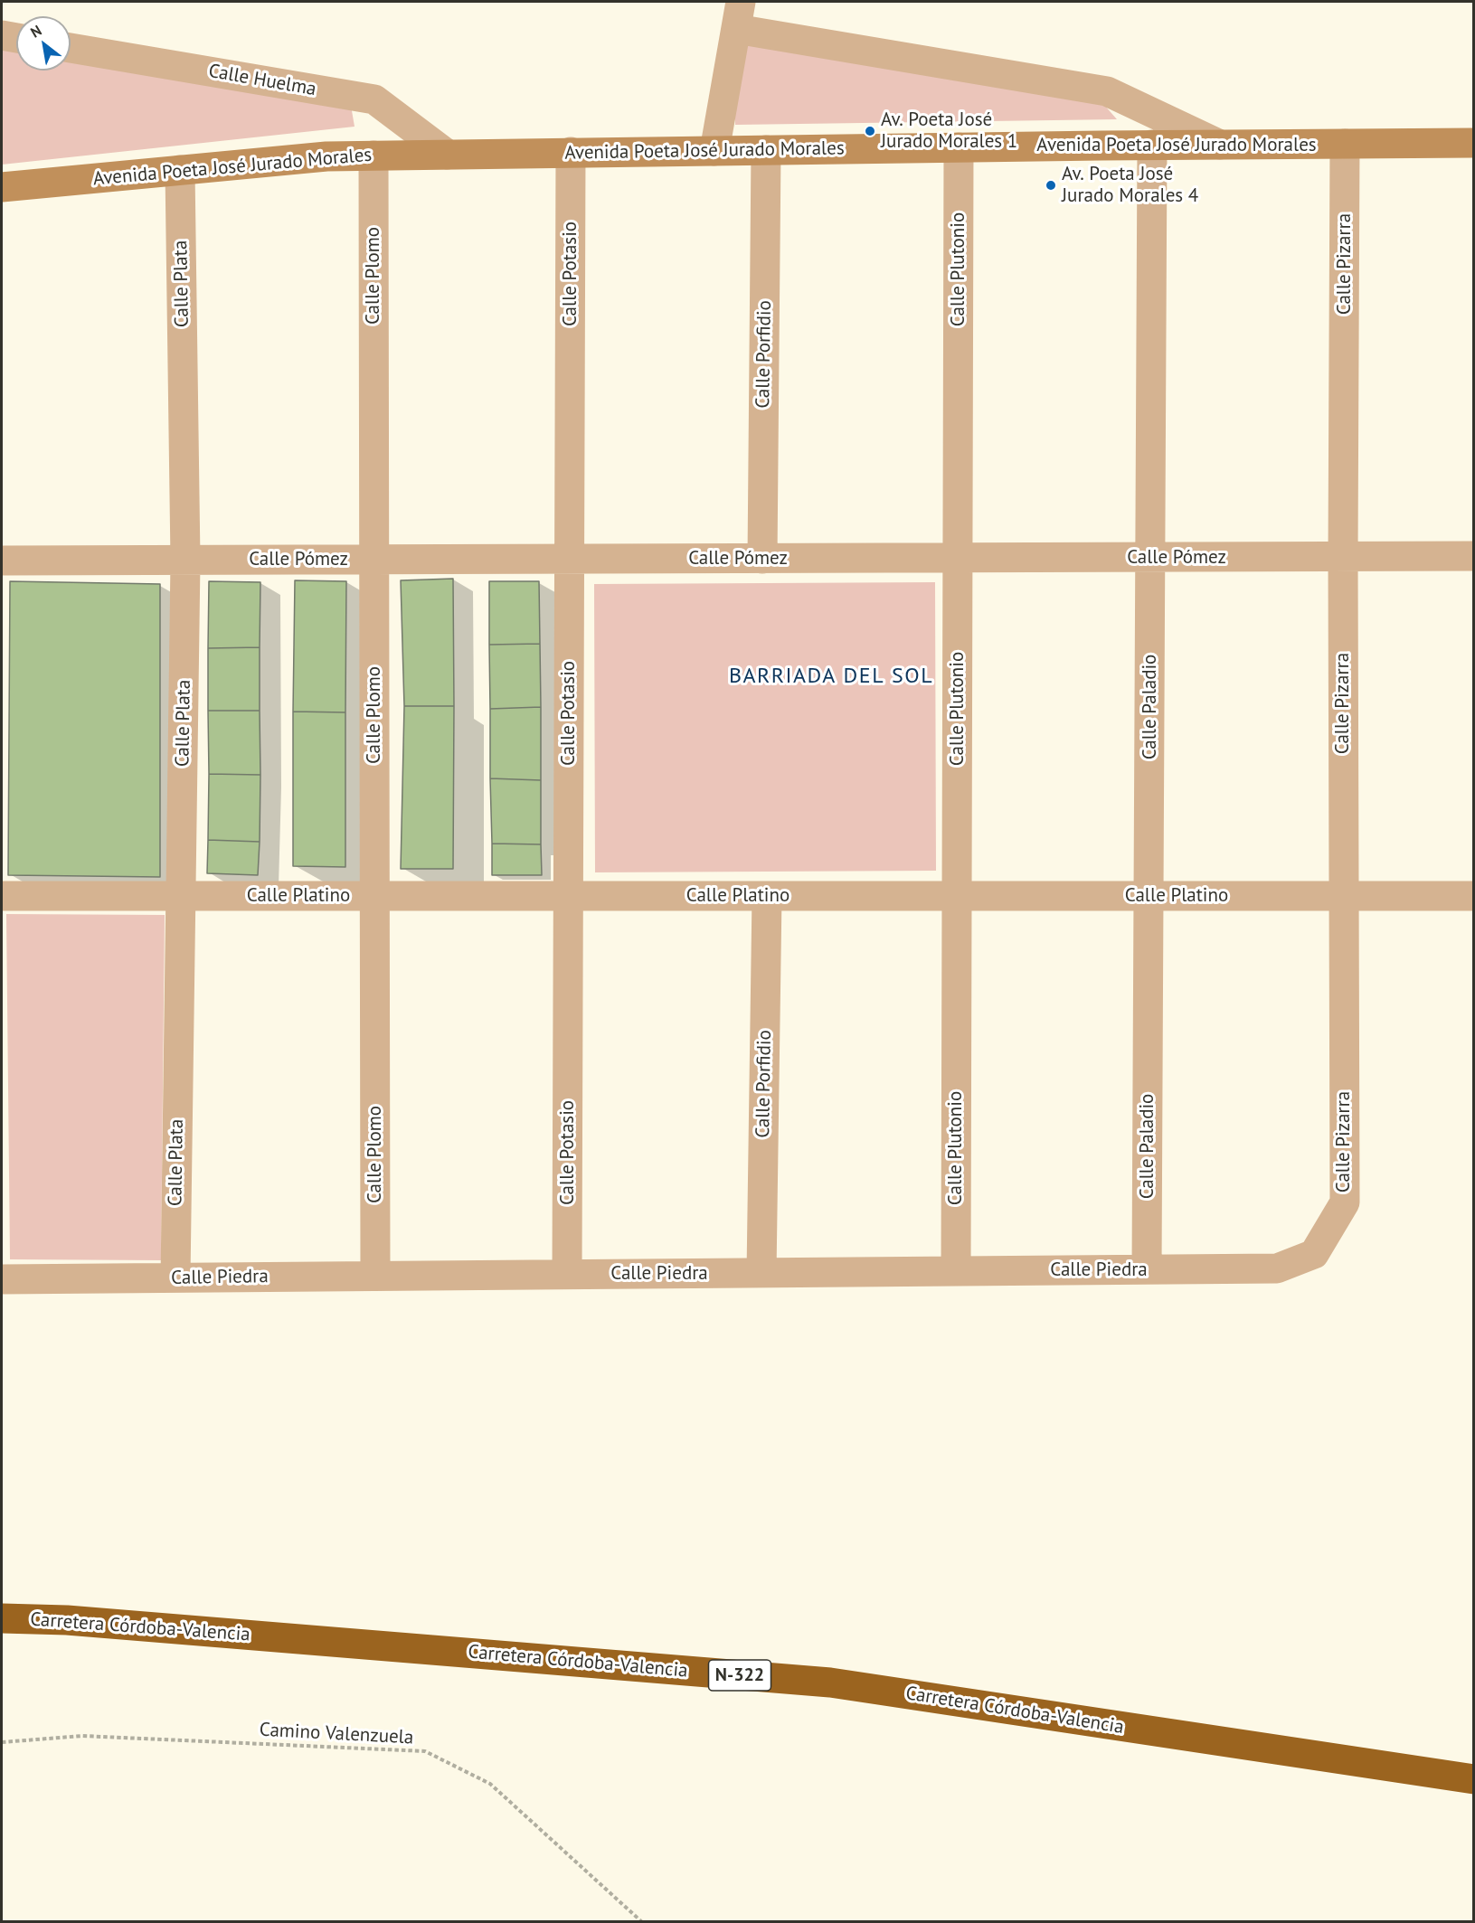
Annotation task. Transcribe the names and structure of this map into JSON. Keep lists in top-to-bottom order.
{
  "streets": {
    "highway": ["Carretera Córdoba-Valencia", "N-322"],
    "main road": ["Avenida Poeta José Jurado Morales"],
    "street": [
      "Calle Huelma",
      "Calle Pizarra",
      "Calle Plutonio",
      "Calle Potasio",
      "Calle Plomo",
      "Calle Plata",
      "Calle Porfidio",
      "Calle Pómez",
      "Calle Paladio",
      "Calle Platino",
      "Calle Piedra"
    ],
    "path": ["Camino Valenzuela"]
  },
  "crossings": [
    ["Calle Huelma", "Avenida Poeta José Jurado Morales"],
    ["Avenida Poeta José Jurado Morales", "Calle Pizarra"],
    ["Avenida Poeta José Jurado Morales", "Calle Plutonio"],
    ["Avenida Poeta José Jurado Morales", "Calle Potasio"],
    ["Avenida Poeta José Jurado Morales", "Calle Plomo"],
    ["Avenida Poeta José Jurado Morales", "Calle Plata"],
    ["Avenida Poeta José Jurado Morales", "Calle Porfidio"],
    ["Avenida Poeta José Jurado Morales", "Calle Paladio"],
    ["Calle Pizarra", "Calle Pómez"],
    ["Calle Pizarra", "Calle Platino"],
    ["Calle Pizarra", "Calle Piedra"],
    ["Calle Plutonio", "Calle Pómez"],
    ["Calle Plutonio", "Calle Platino"],
    ["Calle Plutonio", "Calle Piedra"],
    ["Calle Potasio", "Calle Pómez"],
    ["Calle Potasio", "Calle Platino"],
    ["Calle Potasio", "Calle Piedra"],
    ["Calle Plomo", "Calle Pómez"],
    ["Calle Plomo", "Calle Platino"],
    ["Calle Plomo", "Calle Piedra"],
    ["Calle Plata", "Calle Pómez"],
    ["Calle Plata", "Calle Platino"],
    ["Calle Plata", "Calle Piedra"],
    ["Calle Porfidio", "Calle Pómez"],
    ["Calle Porfidio", "Calle Platino"],
    ["Calle Porfidio", "Calle Piedra"],
    ["Calle Pómez", "Calle Paladio"],
    ["Calle Paladio", "Calle Platino"],
    ["Calle Paladio", "Calle Piedra"]
  ],
  "districts": ["BARRIADA DEL SOL"],
  "places": ["Av. Poeta José Jurado Morales 1", "Av. Poeta José Jurado Morales 4"],
  "north": "top left"
}
